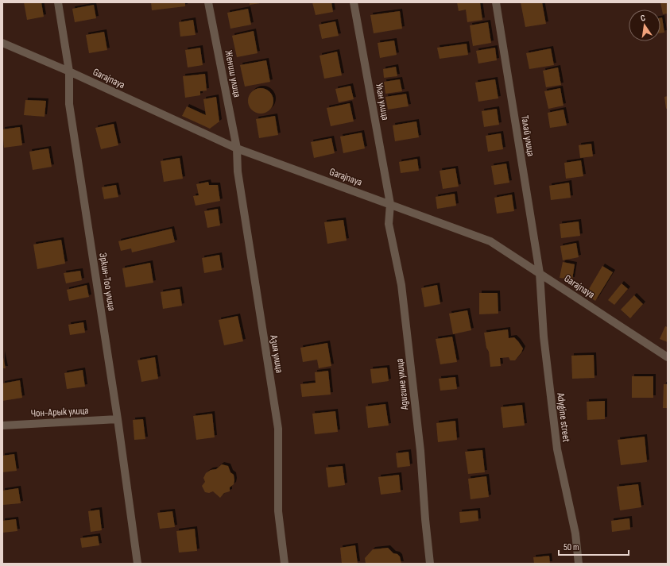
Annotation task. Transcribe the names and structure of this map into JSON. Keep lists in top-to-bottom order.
{
  "streets": {
    "street": [
      "Жениш улица",
      "Garajnaya",
      "Улан улица",
      "Талай улица",
      "Эркин-Тоо улица",
      "Азия улица",
      "Адигине улица",
      "Чон-Арык улица",
      "Adygine street"
    ]
  },
  "crossings": [
    ["Жениш улица", "Garajnaya"],
    ["Жениш улица", "Азия улица"],
    ["Garajnaya", "Улан улица"],
    ["Garajnaya", "Талай улица"],
    ["Garajnaya", "Эркин-Тоо улица"],
    ["Garajnaya", "Азия улица"],
    ["Garajnaya", "Адигине улица"],
    ["Garajnaya", "Adygine street"],
    ["Улан улица", "Адигине улица"],
    ["Талай улица", "Adygine street"],
    ["Эркин-Тоо улица", "Чон-Арык улица"]
  ],
  "scale_bar": "50 m",
  "north": "top"
}
